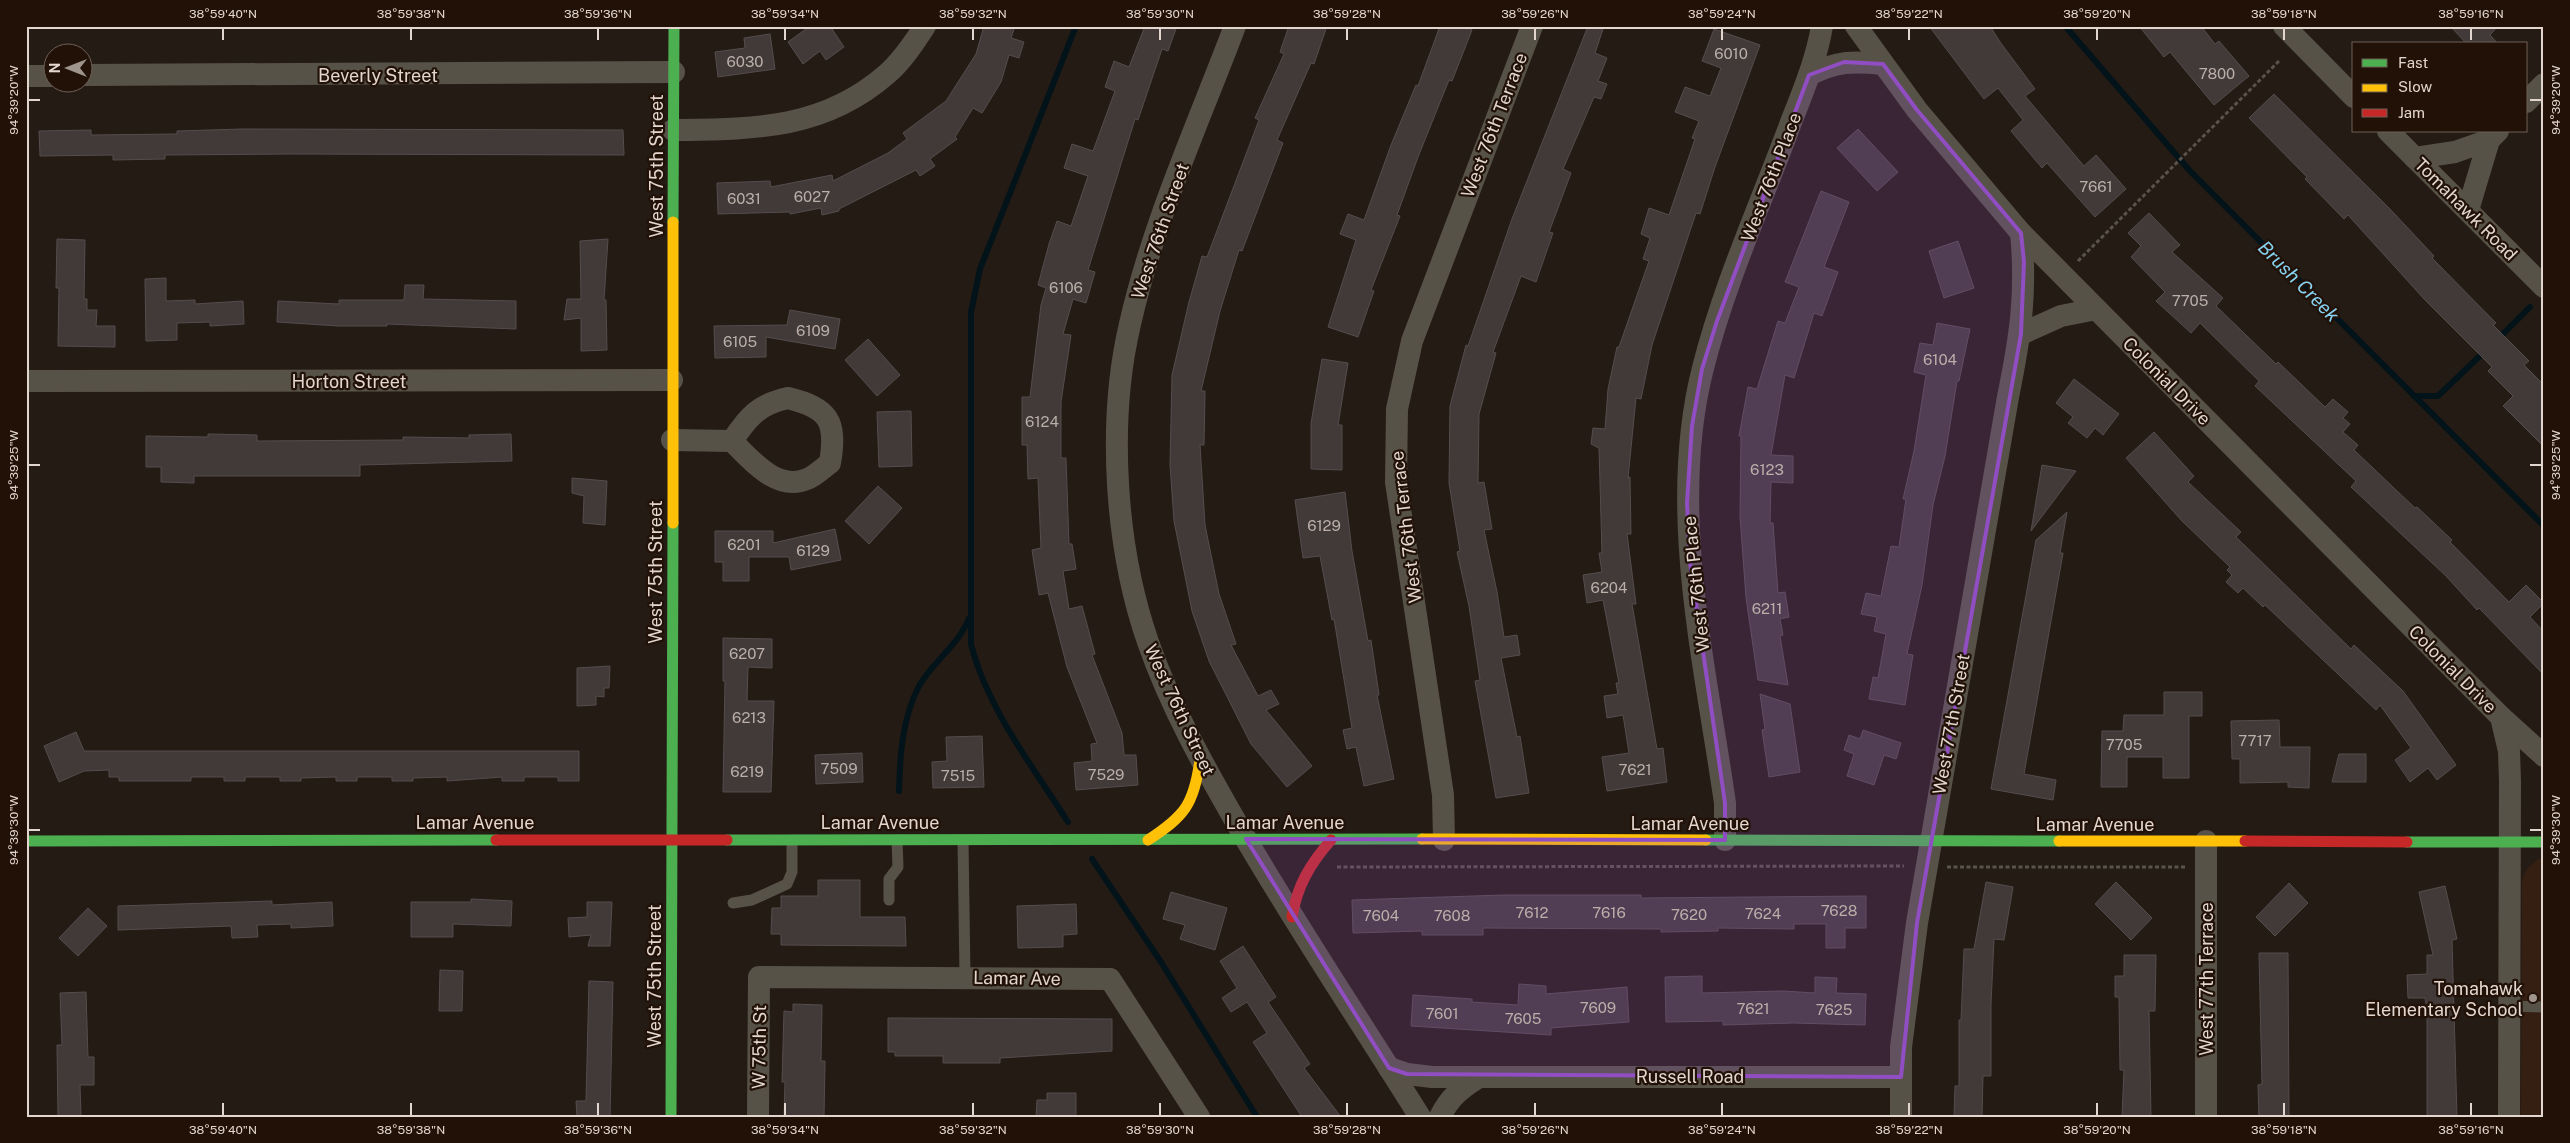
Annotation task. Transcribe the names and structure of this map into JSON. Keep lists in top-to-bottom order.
{
  "streets": {
    "street": [
      "Beverly Street",
      "West 76th Terrace",
      "West 75th Street",
      "West 76th Place",
      "Tomahawk Road",
      "West 76th Street",
      "Horton Street",
      "Colonial Drive",
      "West 77th Street",
      "Lamar Avenue",
      "Lamar Ave",
      "West 77th Terrace",
      "W 75th St",
      "Russell Road"
    ]
  },
  "crossings": [
    ["Beverly Street", "West 75th Street"],
    ["West 76th Terrace", "Lamar Avenue"],
    ["West 75th Street", "Horton Street"],
    ["West 75th Street", "Lamar Avenue"],
    ["West 76th Place", "Lamar Avenue"],
    ["West 76th Street", "Lamar Avenue"],
    ["West 76th Street", "Russell Road"],
    ["Colonial Drive", "West 77th Street"],
    ["Colonial Drive", "Lamar Avenue"],
    ["West 77th Street", "Lamar Avenue"],
    ["West 77th Street", "Russell Road"],
    ["Lamar Avenue", "West 77th Terrace"],
    ["Lamar Ave", "W 75th St"]
  ],
  "water": ["Brush Creek"],
  "places": ["Tomahawk Elementary School"],
  "house_numbers": [
    "6010",
    "6030",
    "7800",
    "7661",
    "6027",
    "6031",
    "6106",
    "7705",
    "6109",
    "6105",
    "6104",
    "6124",
    "6123",
    "6129",
    "6201",
    "6129",
    "6204",
    "6211",
    "6207",
    "6213",
    "7717",
    "7705",
    "7509",
    "7621",
    "6219",
    "7529",
    "7515",
    "7628",
    "7612",
    "7616",
    "7624",
    "7620",
    "7604",
    "7608",
    "7609",
    "7621",
    "7625",
    "7601",
    "7605"
  ],
  "legend": ["Fast", "Slow", "Jam"],
  "north": "left",
  "coordinates": [
    "38°59'40\"N",
    "38°59'38\"N",
    "38°59'36\"N",
    "38°59'34\"N",
    "38°59'32\"N",
    "38°59'30\"N",
    "38°59'28\"N",
    "38°59'26\"N",
    "38°59'24\"N",
    "38°59'22\"N",
    "38°59'20\"N",
    "38°59'18\"N",
    "38°59'16\"N",
    "94°39'20\"W",
    "94°39'25\"W",
    "94°39'30\"W"
  ]
}
